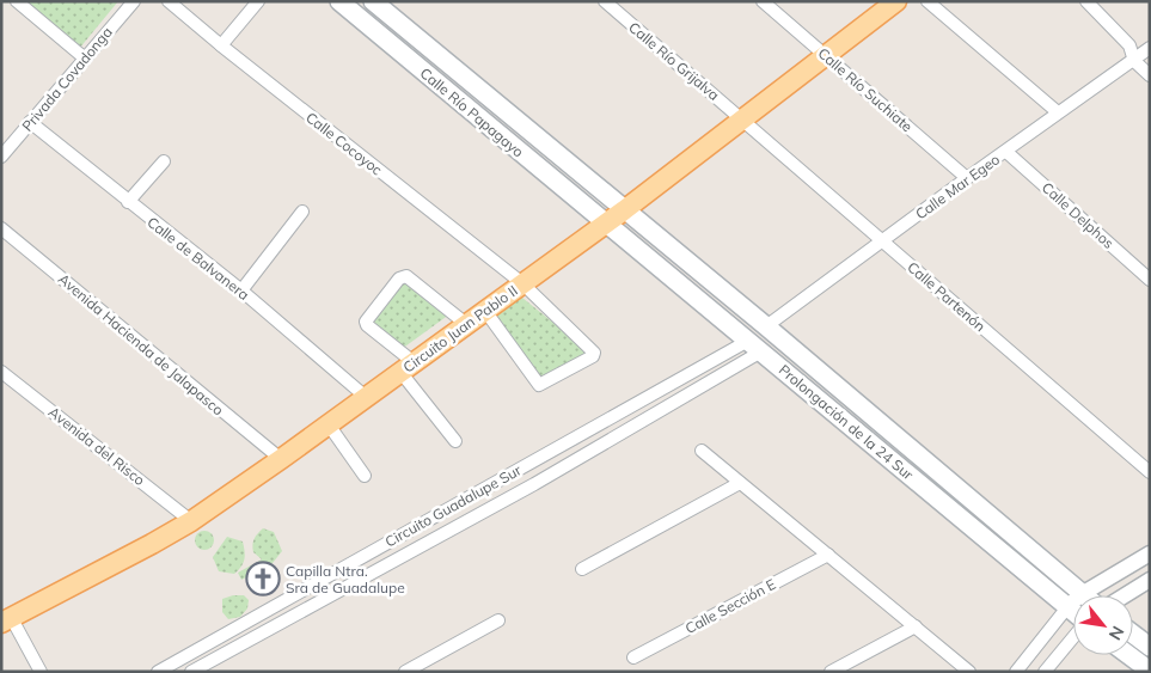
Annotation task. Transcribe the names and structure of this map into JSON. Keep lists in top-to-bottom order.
{
  "streets": {
    "main road": ["Calle Río Papagayo", "Circuito Juan Pablo II", "Prolongación de la 24 Sur"],
    "street": [
      "Calle Río Grijalva",
      "Privada Covadonga",
      "Calle Río Suchiate",
      "Calle Cocoyoc",
      "Calle Mar Egeo",
      "Calle Delphos",
      "Calle de Balvanera",
      "Calle Partenón",
      "Avenida Hacienda de Jalapasco",
      "Avenida del Risco",
      "Circuito Guadalupe Sur",
      "Calle Sección E"
    ]
  },
  "crossings": [
    ["Calle Río Grijalva", "Calle Partenón"],
    ["Calle Río Grijalva", "Circuito Juan Pablo II"],
    ["Privada Covadonga", "Calle de Balvanera"],
    ["Calle Río Suchiate", "Calle Mar Egeo"],
    ["Calle Río Suchiate", "Circuito Juan Pablo II"],
    ["Calle Río Papagayo", "Circuito Juan Pablo II"],
    ["Calle Río Papagayo", "Prolongación de la 24 Sur"],
    ["Calle Cocoyoc", "Circuito Juan Pablo II"],
    ["Calle Mar Egeo", "Calle Delphos"],
    ["Calle Mar Egeo", "Calle Partenón"],
    ["Calle Mar Egeo", "Prolongación de la 24 Sur"],
    ["Calle de Balvanera", "Circuito Juan Pablo II"],
    ["Calle Partenón", "Circuito Juan Pablo II"],
    ["Circuito Juan Pablo II", "Avenida Hacienda de Jalapasco"],
    ["Circuito Juan Pablo II", "Prolongación de la 24 Sur"],
    ["Circuito Juan Pablo II", "Avenida del Risco"],
    ["Prolongación de la 24 Sur", "Circuito Guadalupe Sur"]
  ],
  "places": {
    "church": ["Capilla Ntra. Sra de Guadalupe"]
  },
  "north": "bottom right"
}
